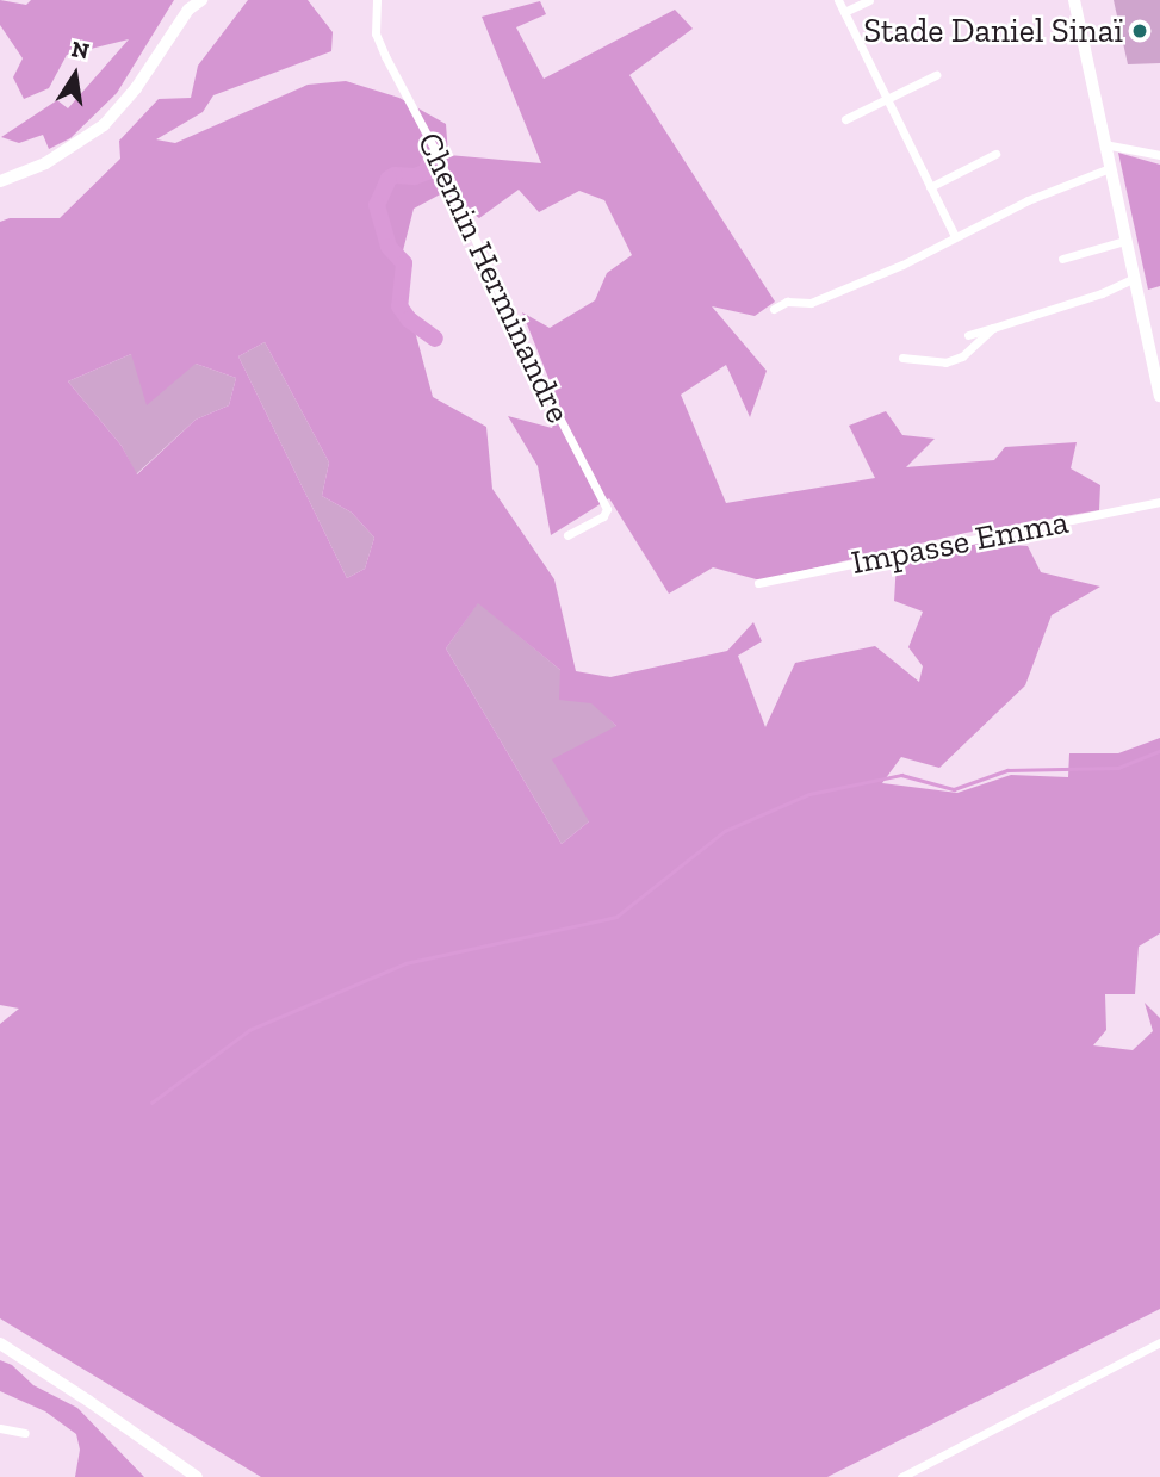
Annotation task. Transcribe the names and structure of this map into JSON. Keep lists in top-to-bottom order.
{
  "streets": {
    "street": ["Chemin Herminandre", "Impasse Emma"]
  },
  "places": ["Stade Daniel Sinaï"],
  "north": "top"
}
